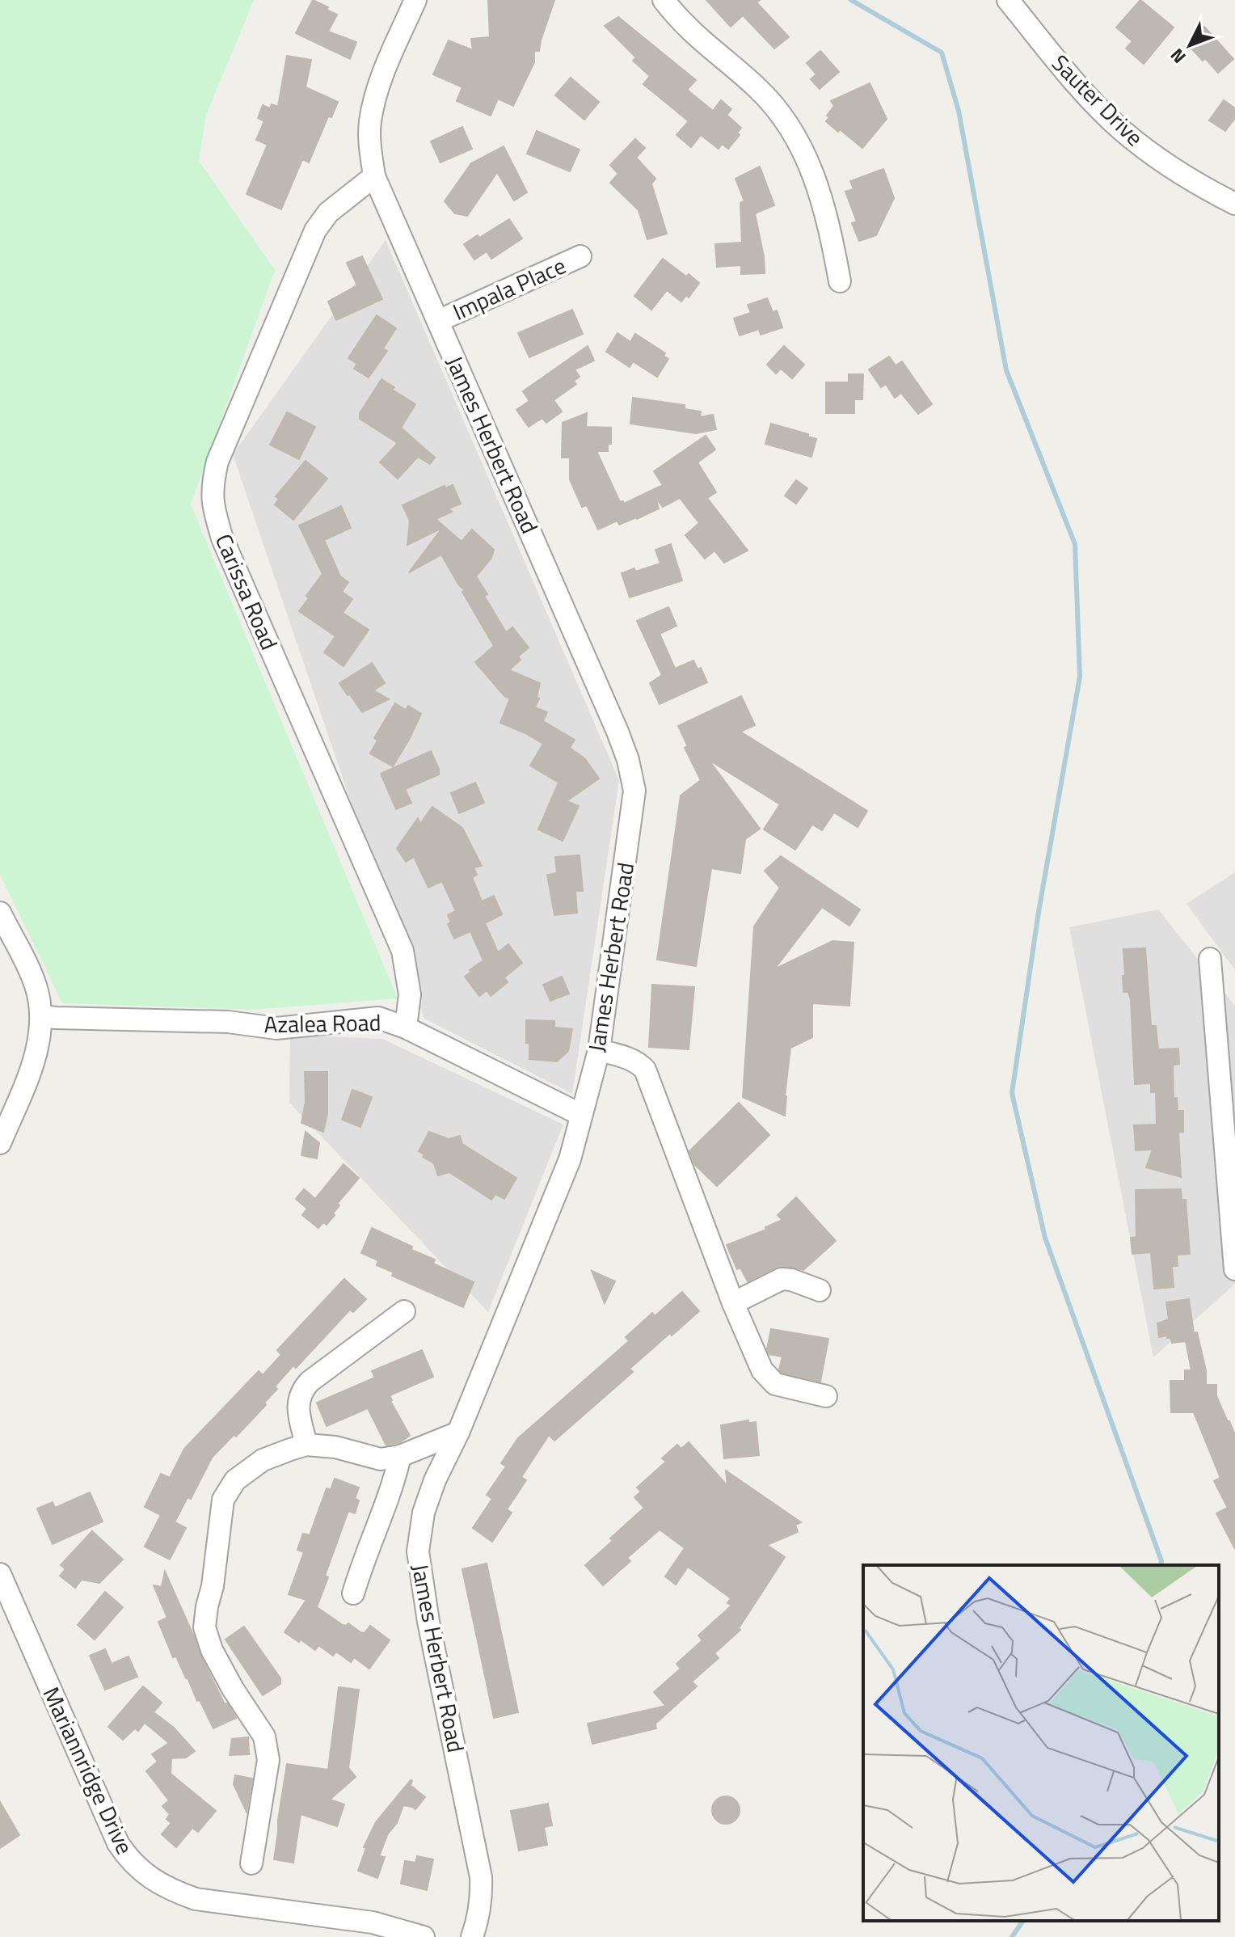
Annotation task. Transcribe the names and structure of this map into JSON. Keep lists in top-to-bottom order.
{
  "streets": {
    "street": [
      "Sauter Drive",
      "Impala Place",
      "James Herbert Road",
      "Carissa Road",
      "Azalea Road",
      "Mariannridge Drive"
    ]
  },
  "crossings": [
    ["Impala Place", "James Herbert Road"],
    ["James Herbert Road", "Carissa Road"],
    ["James Herbert Road", "Azalea Road"],
    ["Carissa Road", "Azalea Road"]
  ],
  "north": "bottom left"
}
